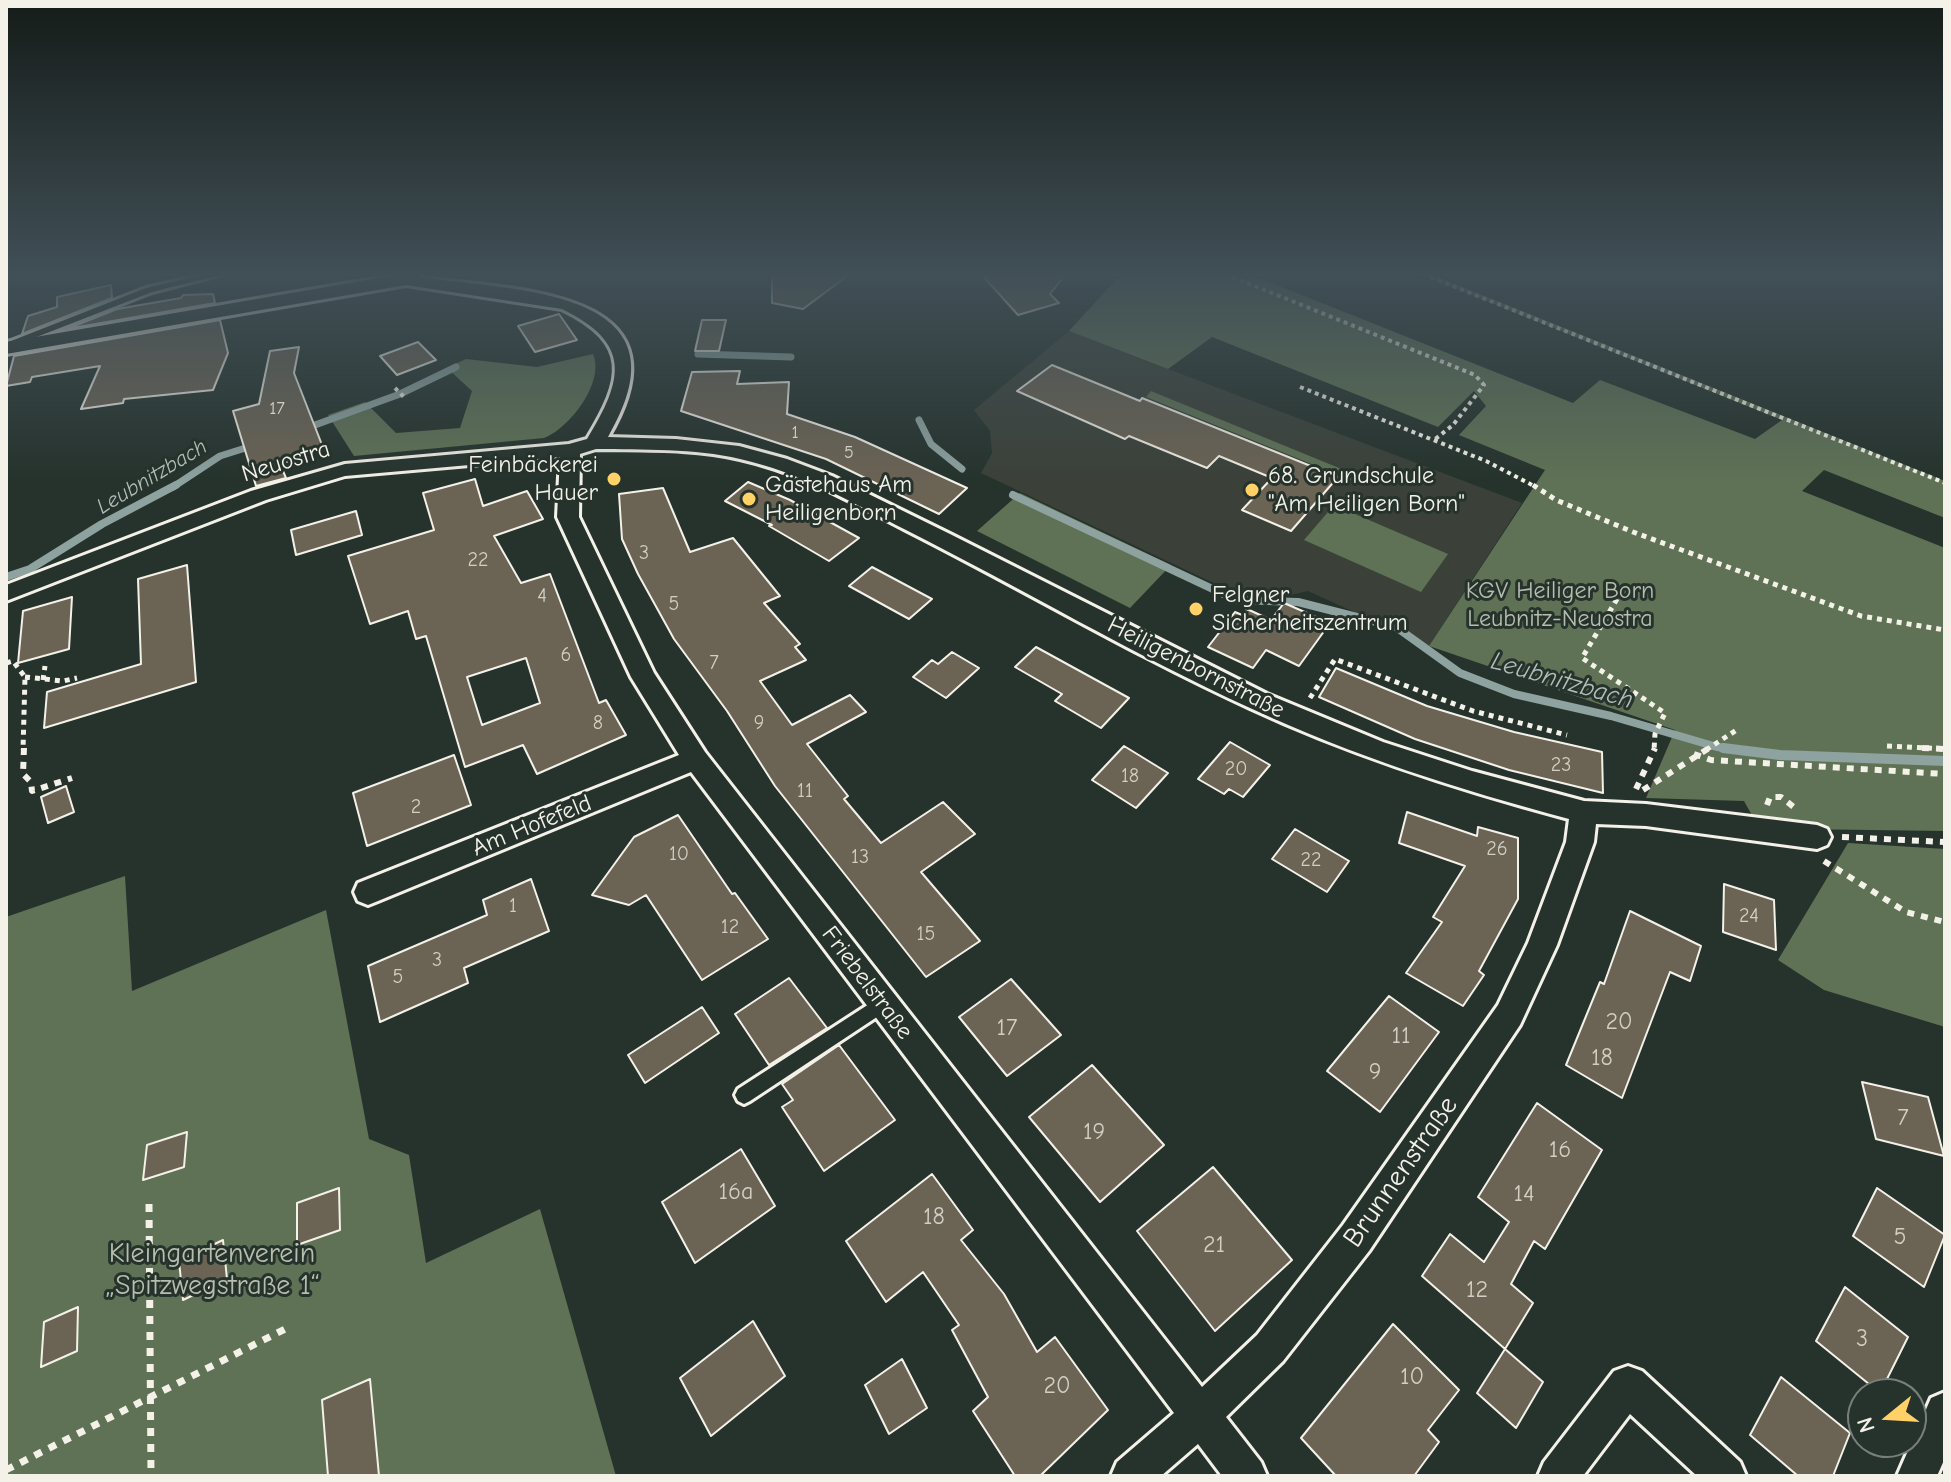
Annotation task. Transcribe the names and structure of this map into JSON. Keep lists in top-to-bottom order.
{
  "streets": {
    "street": [
      "Neuostra",
      "Heiligenbornstraße",
      "Am Hofefeld",
      "Friebelstraße",
      "Brunnenstraße"
    ]
  },
  "crossings": [
    ["Neuostra", "Heiligenbornstraße"],
    ["Neuostra", "Friebelstraße"],
    ["Heiligenbornstraße", "Friebelstraße"],
    ["Heiligenbornstraße", "Brunnenstraße"],
    ["Am Hofefeld", "Friebelstraße"],
    ["Friebelstraße", "Brunnenstraße"]
  ],
  "water": ["Leubnitzbach"],
  "parks": ["KGV Heiliger Born Leubnitz-Neuostra", "Kleingartenverein „Spitzwegstraße 1“"],
  "places": [
    "Feinbäckerei Hauer",
    "68. Grundschule \"Am Heiligen Born\"",
    "Gästehaus Am Heiligenborn",
    "Felgner Sicherheitszentrum"
  ],
  "house_numbers": [
    "17",
    "1",
    "5",
    "3",
    "22",
    "4",
    "5",
    "6",
    "7",
    "8",
    "9",
    "23",
    "20",
    "18",
    "11",
    "2",
    "26",
    "10",
    "13",
    "22",
    "1",
    "24",
    "12",
    "15",
    "3",
    "5",
    "20",
    "17",
    "11",
    "18",
    "9",
    "7",
    "19",
    "16",
    "16a",
    "14",
    "18",
    "5",
    "21",
    "12",
    "3",
    "10",
    "20"
  ],
  "north": "left"
}
